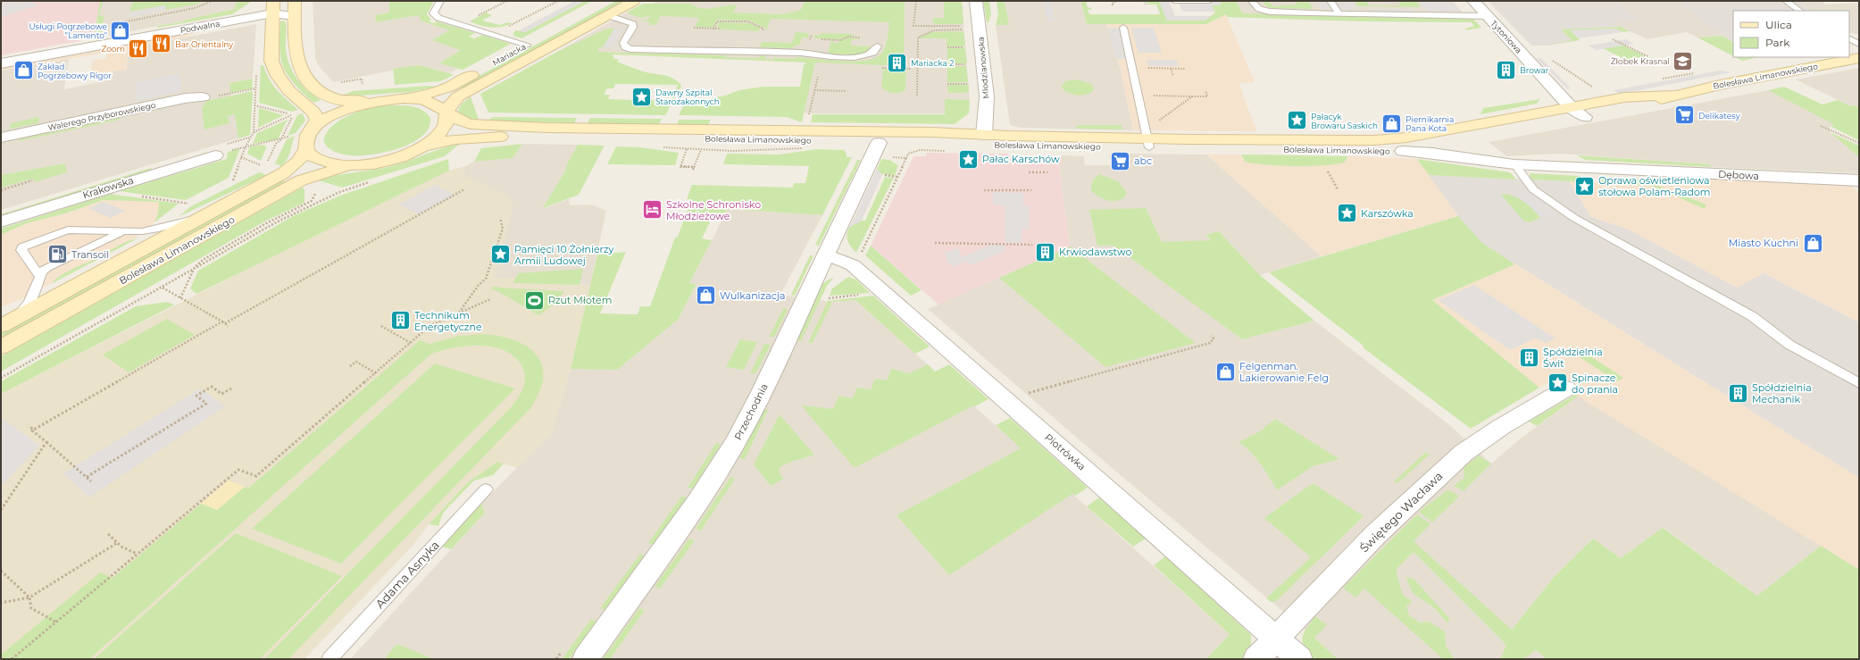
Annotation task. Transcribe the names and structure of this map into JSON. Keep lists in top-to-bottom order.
{
  "streets": {
    "street": [
      "Podwalna",
      "Tytoniowa",
      "Mariacka",
      "Młodzianowska",
      "Bolesława Limanowskiego",
      "Walerego Przyborowskiego",
      "Dębowa",
      "Krakowska",
      "Przechodnia",
      "Piotrówka",
      "Świętego Wacława"
    ],
    "lane": ["Adama Asnyka"]
  },
  "crossings": [
    ["Tytoniowa", "Bolesława Limanowskiego"],
    ["Mariacka", "Bolesława Limanowskiego"],
    ["Młodzianowska", "Bolesława Limanowskiego"],
    ["Bolesława Limanowskiego", "Dębowa"],
    ["Bolesława Limanowskiego", "Przechodnia"],
    ["Przechodnia", "Piotrówka"],
    ["Piotrówka", "Świętego Wacława"]
  ],
  "places": {
    "shop": [
      "Usługi Pogrzebowe \"Lamento\"",
      "Zakład Pogrzebowy Rigor",
      "Piernikarnia Pana Kota",
      "Miasto Kuchni",
      "Wulkanizacja",
      "Felgenman. Lakierowanie Felg"
    ],
    "restaurant": ["Bar Orientalny", "Zoom"],
    "school or university": ["Żłobek Krasnal"],
    "building": [
      "Mariacka 2",
      "Browar",
      "Krwiodawstwo",
      "Technikum Energetyczne",
      "Spółdzielnia Świt",
      "Spółdzielnia Mechanik"
    ],
    "place": [
      "Dawny Szpital Starozakonnych",
      "Pałacyk Browaru Saskich",
      "Pałac Karschów",
      "Oprawa oświetleniowa stołowa Polam-Radom",
      "Karszówka",
      "Pamięci 10 Żołnierzy Armii Ludowej",
      "Spinacze do prania"
    ],
    "supermarket": ["Delikatesy", "abc"],
    "hotel": ["Szkolne Schronisko Młodzieżowe"],
    "fuel station": ["Transoil"],
    "sports": ["Rzut Młotem"]
  },
  "legend": ["Ulica", "Park"]
}
